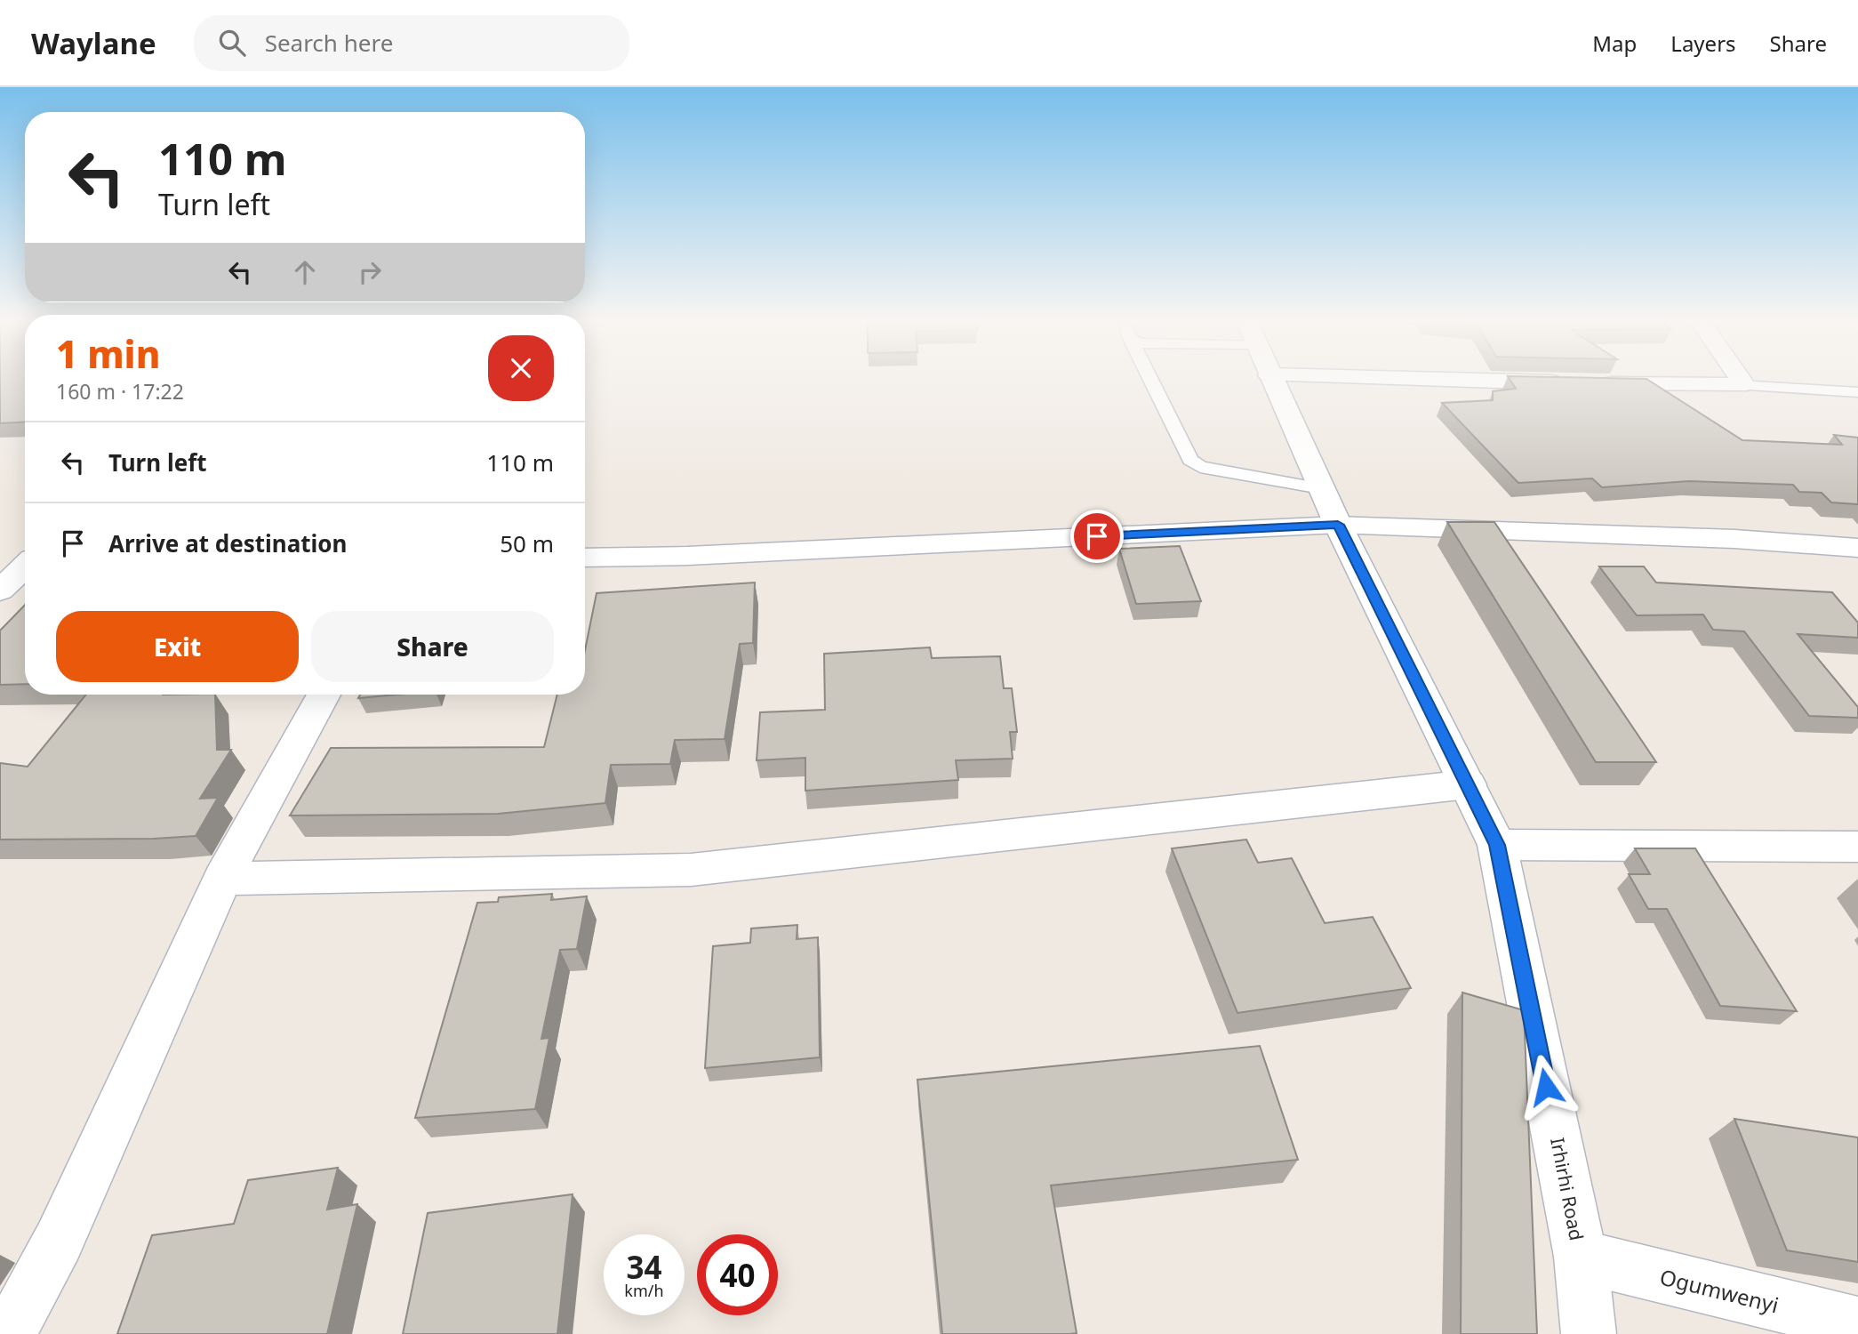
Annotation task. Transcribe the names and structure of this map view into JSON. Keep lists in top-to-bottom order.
{
  "streets": {
    "street": ["Irhirhi Road", "Ogumwenyi"]
  },
  "crossings": [
    ["Irhirhi Road", "Ogumwenyi"]
  ],
  "page": {
    "header": "Waylane",
    "search": "Search here",
    "nav": ["Map", "Layers", "Share"],
    "turn": ["110 m", "Turn left"],
    "heading": ["1 min", "160 m · 17:22"],
    "list": [
      {
        "name": "Turn left",
        "value": "110 m"
      },
      {
        "name": "Arrive at destination",
        "value": "50 m"
      }
    ],
    "buttons": ["Exit", "Share"],
    "speed": "34 km/h",
    "limit": "40"
  }
}
